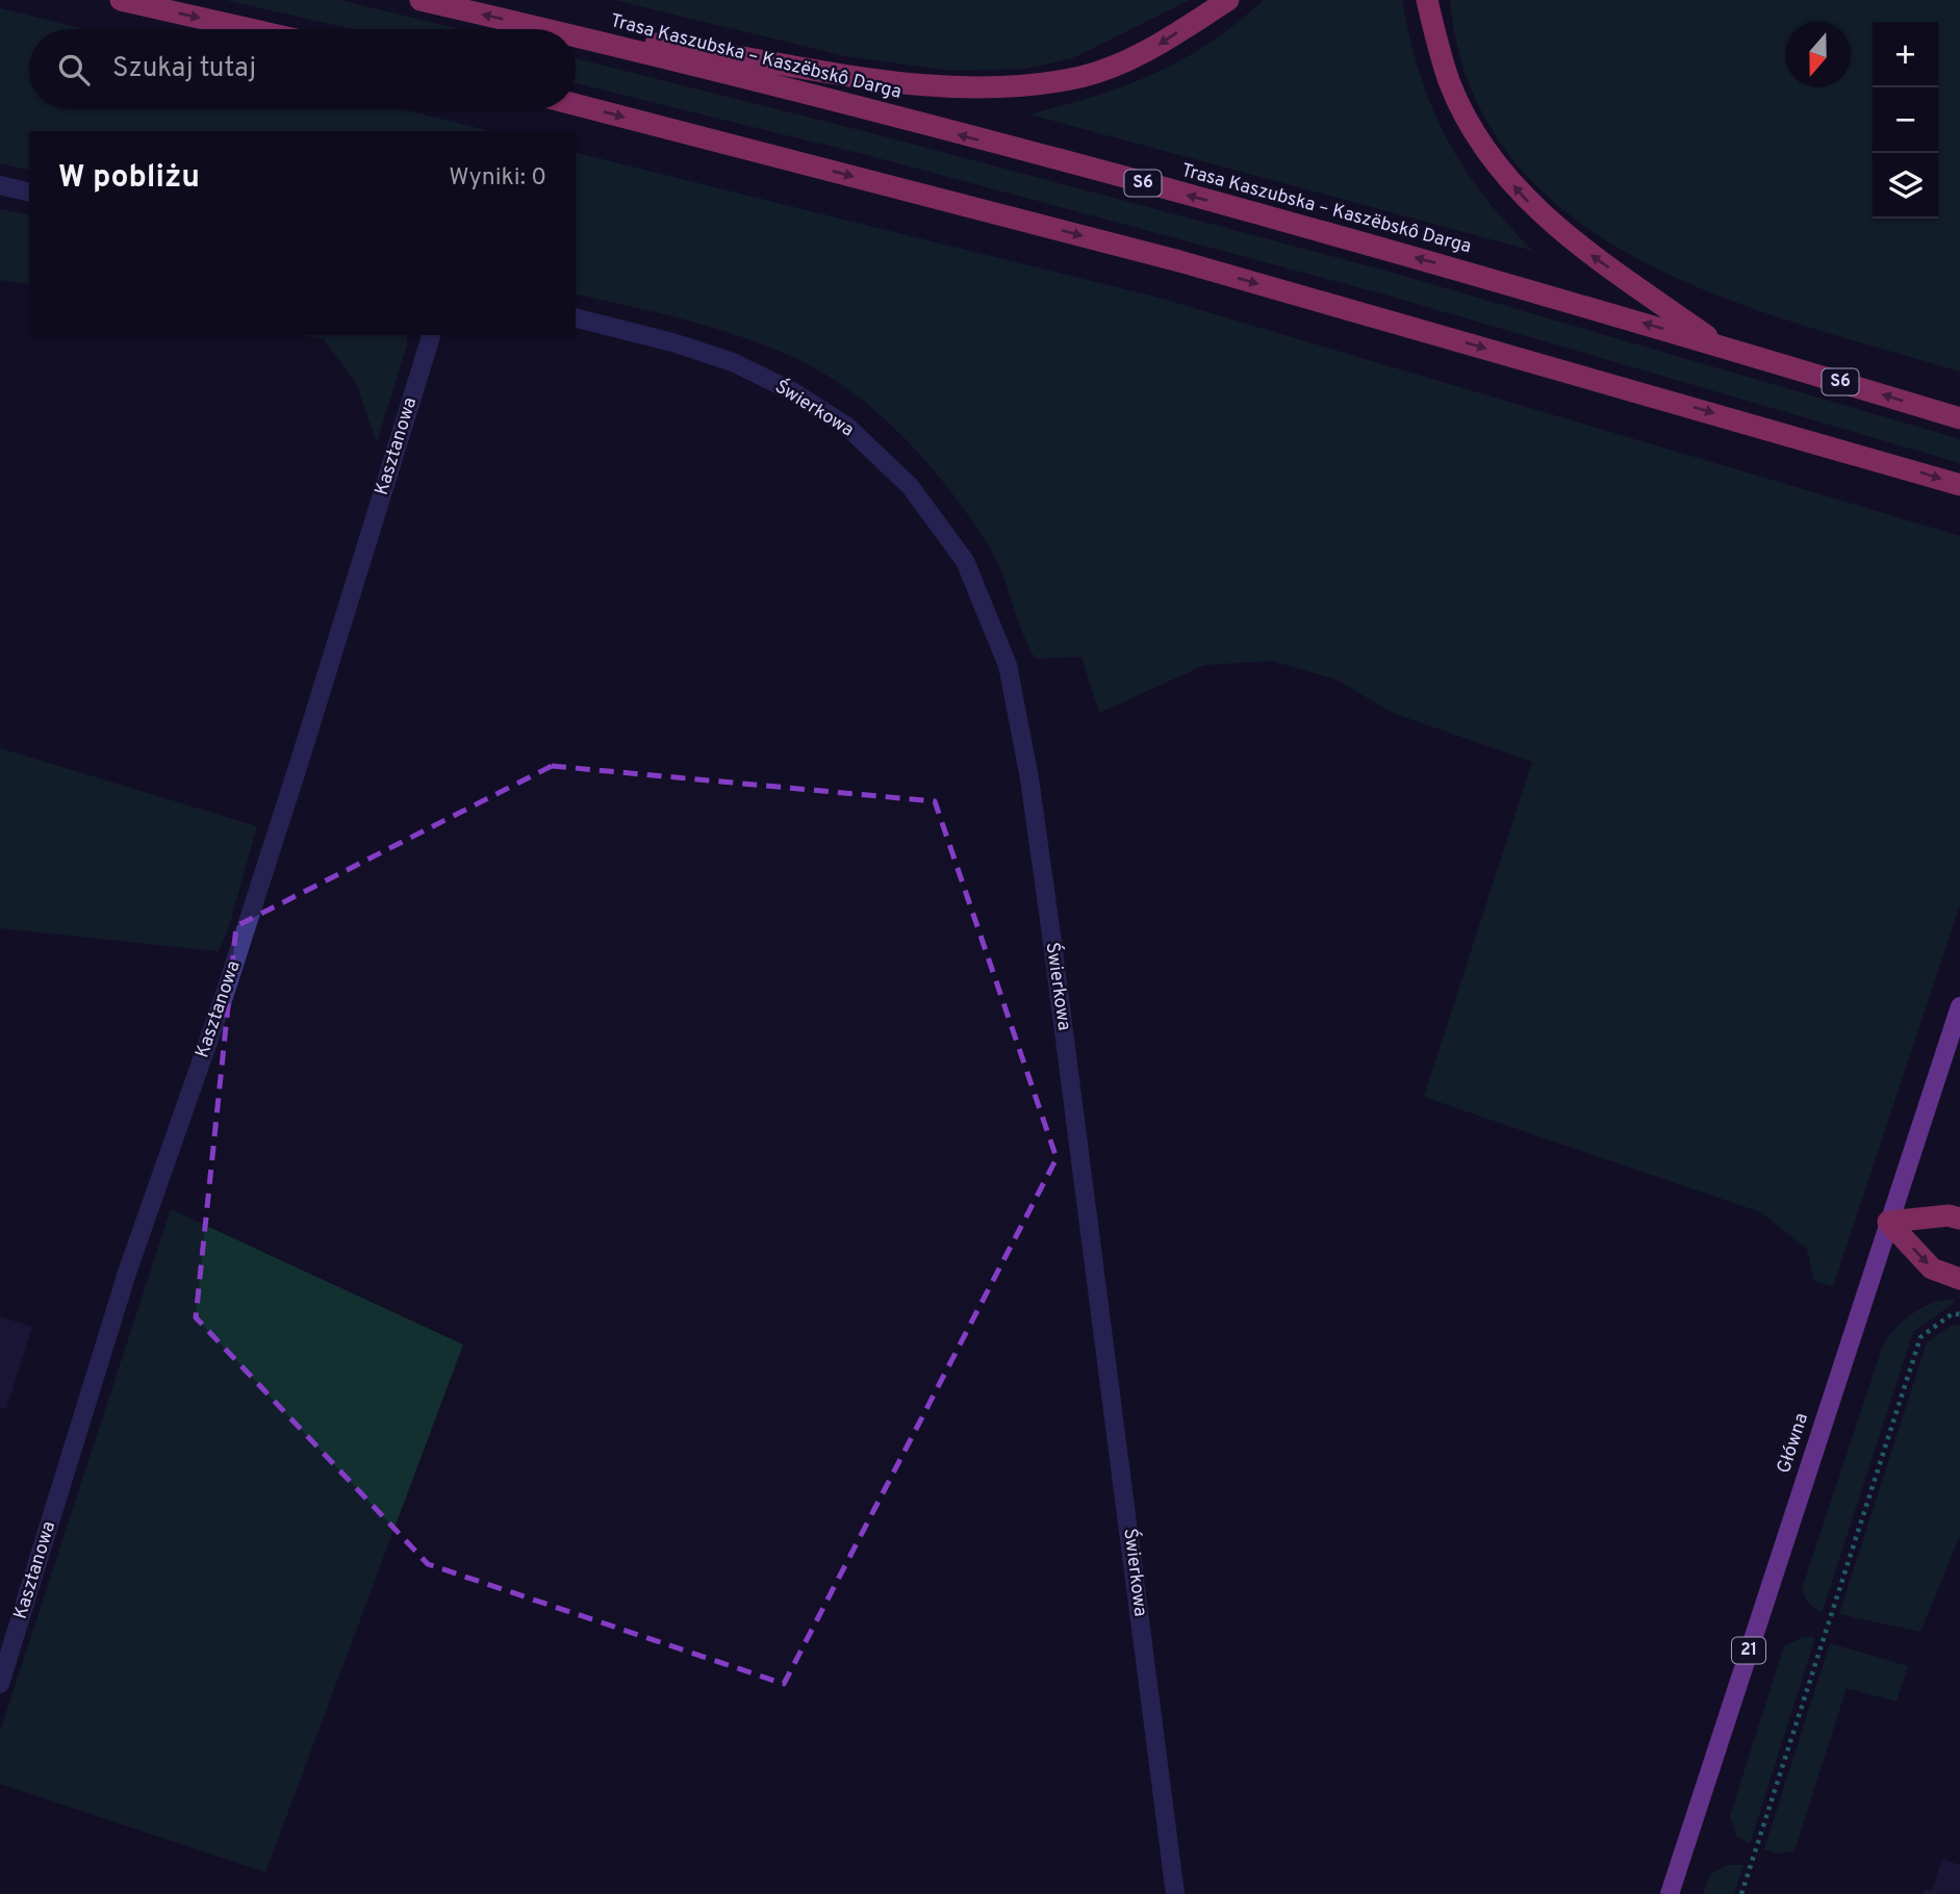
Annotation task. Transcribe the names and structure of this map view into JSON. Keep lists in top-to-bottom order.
{
  "streets": {
    "highway": ["Trasa Kaszubska – Kaszëbskô Darga", "S6"],
    "main road": ["Główna", "21"],
    "street": ["Świerkowa", "Kasztanowa"]
  },
  "north": "bottom",
  "page": {
    "map_buttons": ["+", "−"],
    "search": "Szukaj tutaj",
    "heading": ["W pobliżu", "Wyniki: 0"]
  }
}
